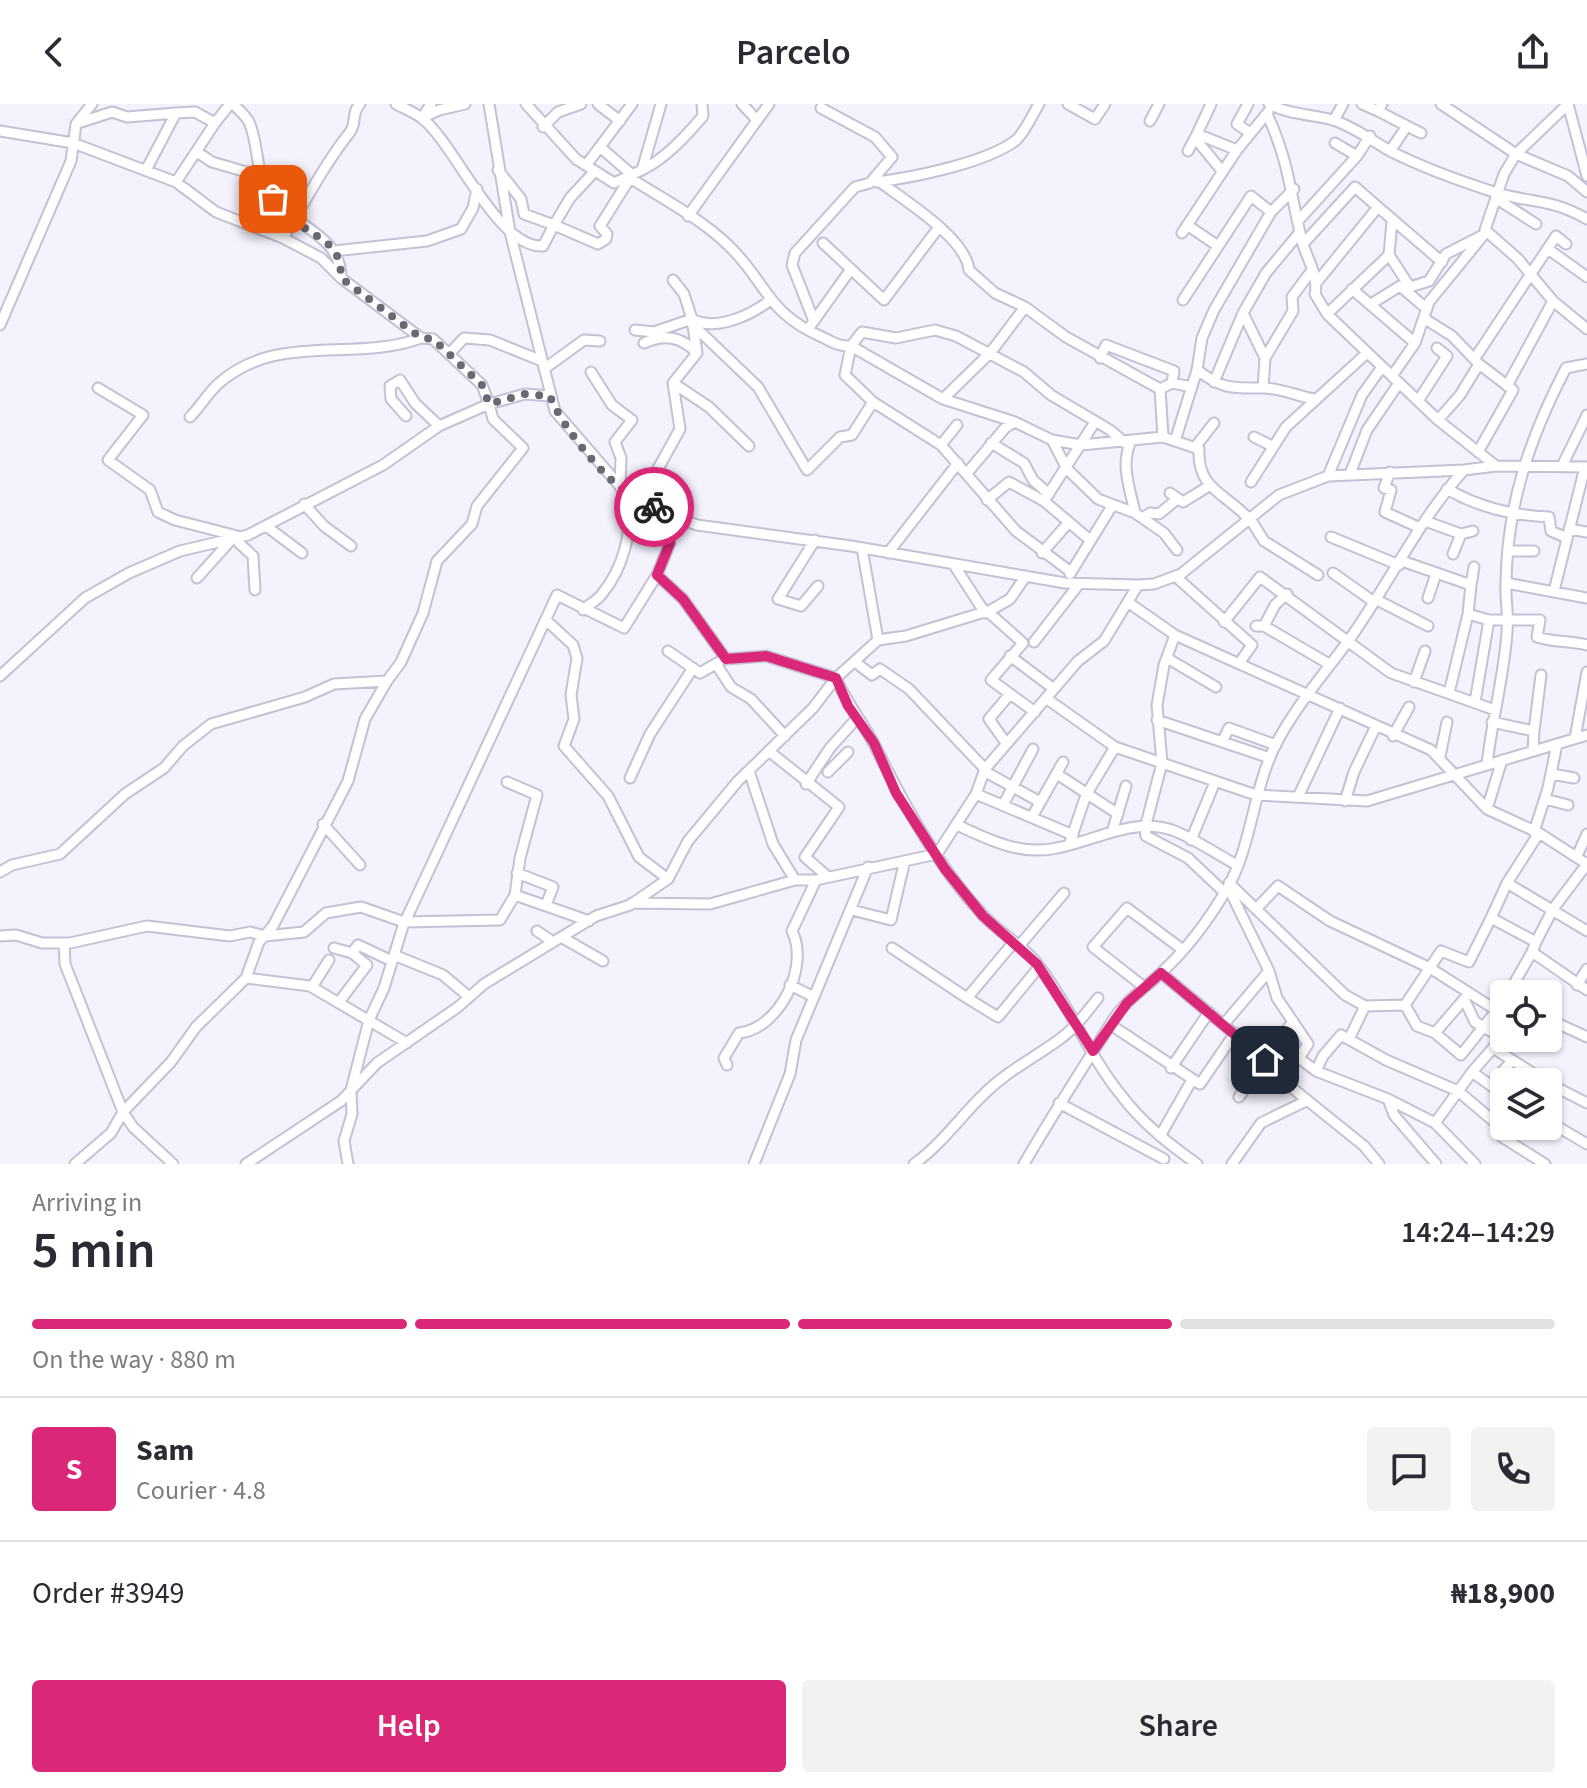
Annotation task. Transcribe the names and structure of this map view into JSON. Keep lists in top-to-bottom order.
{
  "page": {
    "header": "Parcelo",
    "heading": ["5 min", "Arriving in", "14:24–14:29"],
    "panel": [
      "Sam",
      "Courier · 4.8",
      "Order #3949",
      "₦18,900"
    ],
    "bar": "On the way · 880 m",
    "round": "S",
    "buttons": ["Help", "Share"]
  }
}
